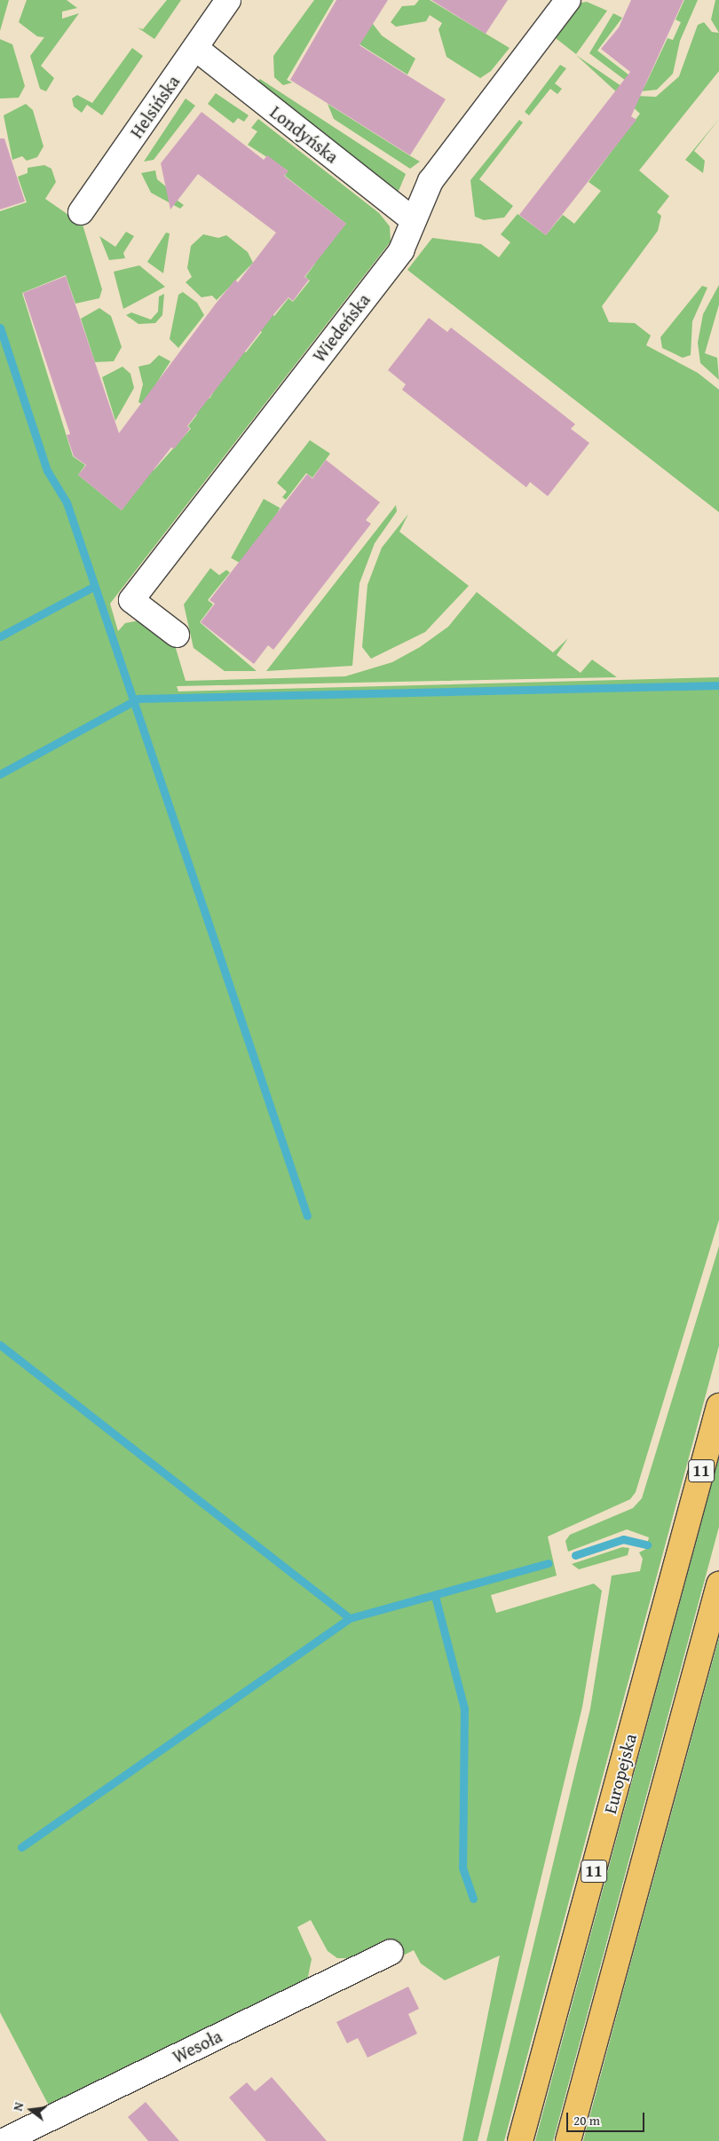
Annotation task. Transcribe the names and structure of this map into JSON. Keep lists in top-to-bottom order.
{
  "streets": {
    "main road": ["11", "Europejska"],
    "street": [
      "Helsińska",
      "Londyńska",
      "Wiedeńska",
      "Wesoła"
    ]
  },
  "crossings": [
    ["Helsińska", "Londyńska"],
    ["Londyńska", "Wiedeńska"]
  ],
  "scale_bar": "20 m",
  "north": "left"
}
